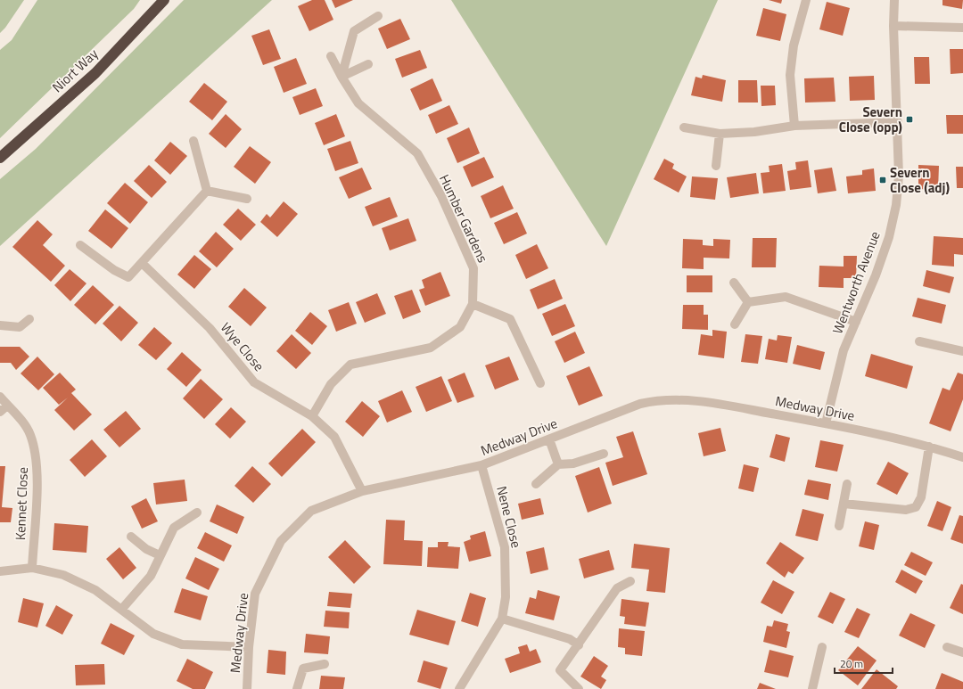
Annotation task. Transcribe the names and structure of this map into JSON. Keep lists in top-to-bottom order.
{
  "streets": {
    "highway": ["Niort Way"],
    "street": [
      "Humber Gardens",
      "Wentworth Avenue",
      "Wye Close",
      "Medway Drive",
      "Kennet Close",
      "Nene Close"
    ]
  },
  "crossings": [
    ["Humber Gardens", "Wye Close"],
    ["Wentworth Avenue", "Medway Drive"],
    ["Wye Close", "Medway Drive"],
    ["Medway Drive", "Nene Close"]
  ],
  "places": {
    "transit": ["Severn Close (opp)", "Severn Close (adj)"]
  },
  "scale_bar": "20 m"
}
